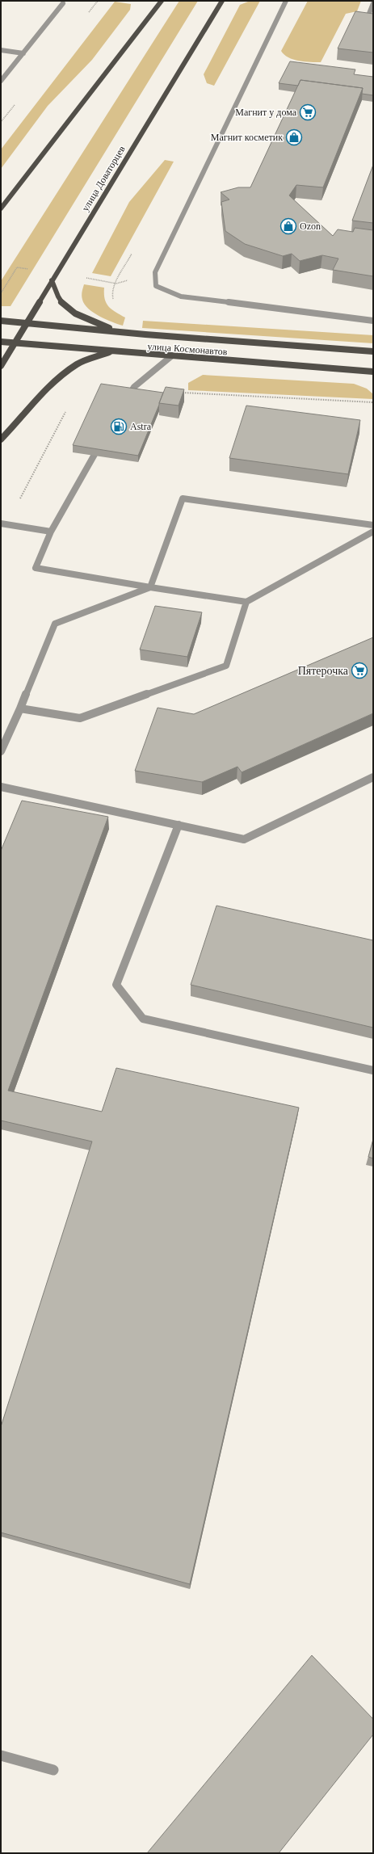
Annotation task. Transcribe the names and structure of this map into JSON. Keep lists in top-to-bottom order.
{
  "streets": {
    "main road": ["улица Доваторцев", "улица Космонавтов"]
  },
  "crossings": [
    ["улица Доваторцев", "улица Космонавтов"]
  ],
  "places": {
    "supermarket": ["Магнит у дома", "Пятерочка"],
    "shop": ["Магнит косметик", "Ozon"],
    "fuel station": ["Astra"]
  }
}
